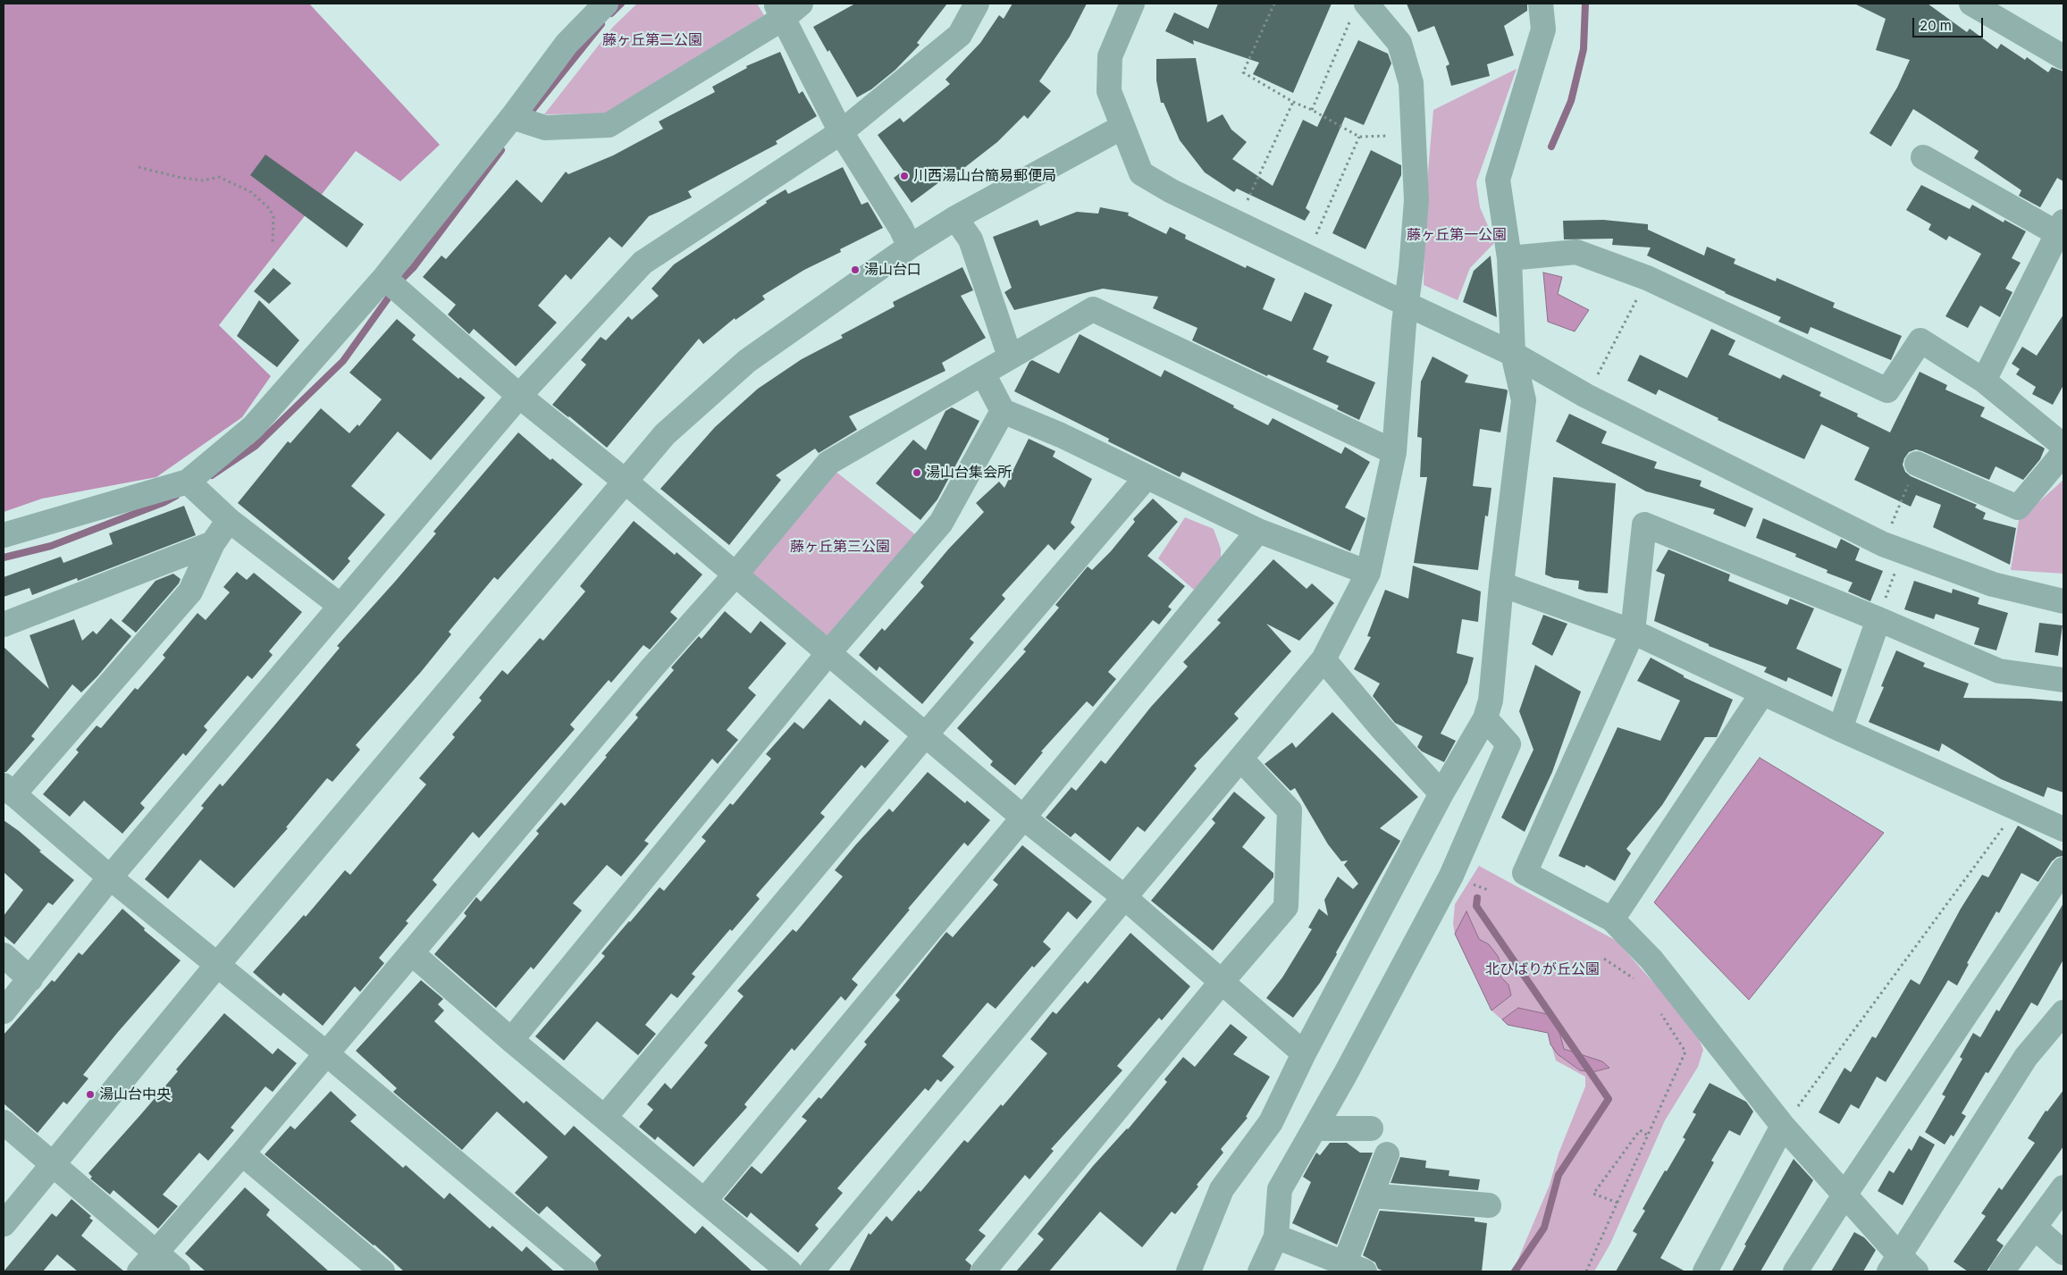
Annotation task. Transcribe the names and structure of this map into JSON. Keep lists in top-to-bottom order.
{
  "parks": [
    "藤ヶ丘第二公園",
    "藤ヶ丘第一公園",
    "藤ヶ丘第三公園",
    "北ひばりが丘公園"
  ],
  "places": [
    "川西湯山台簡易郵便局",
    "湯山台口",
    "湯山台集会所",
    "湯山台中央"
  ],
  "scale_bar": "20 m"
}
